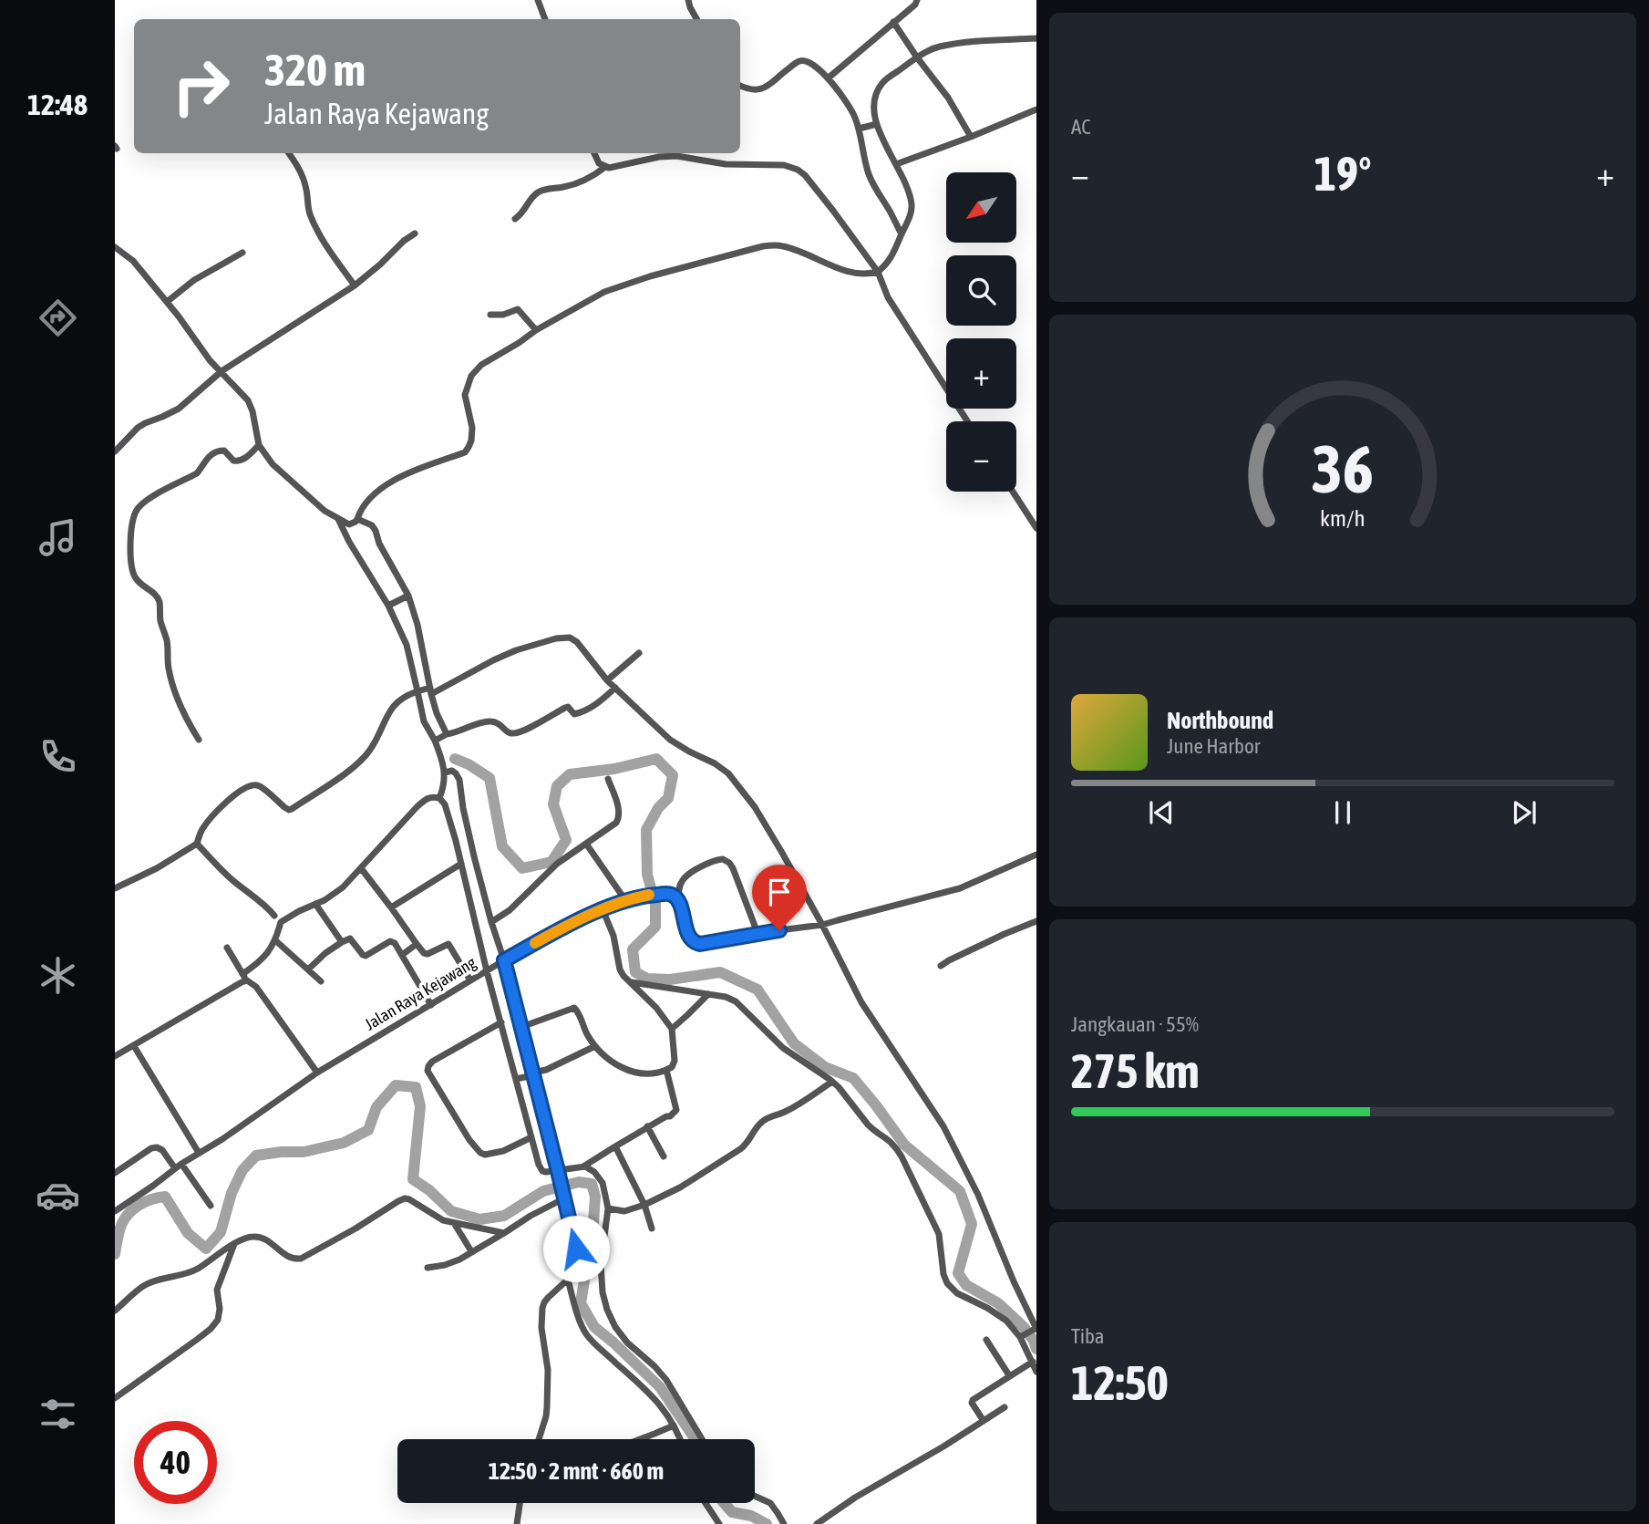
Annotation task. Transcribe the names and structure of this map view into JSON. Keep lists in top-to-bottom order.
{
  "streets": {
    "street": ["Jalan Raya Kejawang"]
  },
  "north": "bottom left",
  "page": {
    "tabs": "12:48",
    "tile": [
      "AC",
      ["Jangkauan · 55%", "275 km"],
      ["Tiba", "12:50"]
    ],
    "turn": ["320 m", "Jalan Raya Kejawang"],
    "heat": ["−", "19°", "+"],
    "map_buttons": ["+", "−"],
    "song": ["Northbound", "June Harbor"],
    "limit": "40",
    "trip": "12:50 · 2 mnt · 660 m",
    "gauge": ["36", "km/h"]
  }
}
